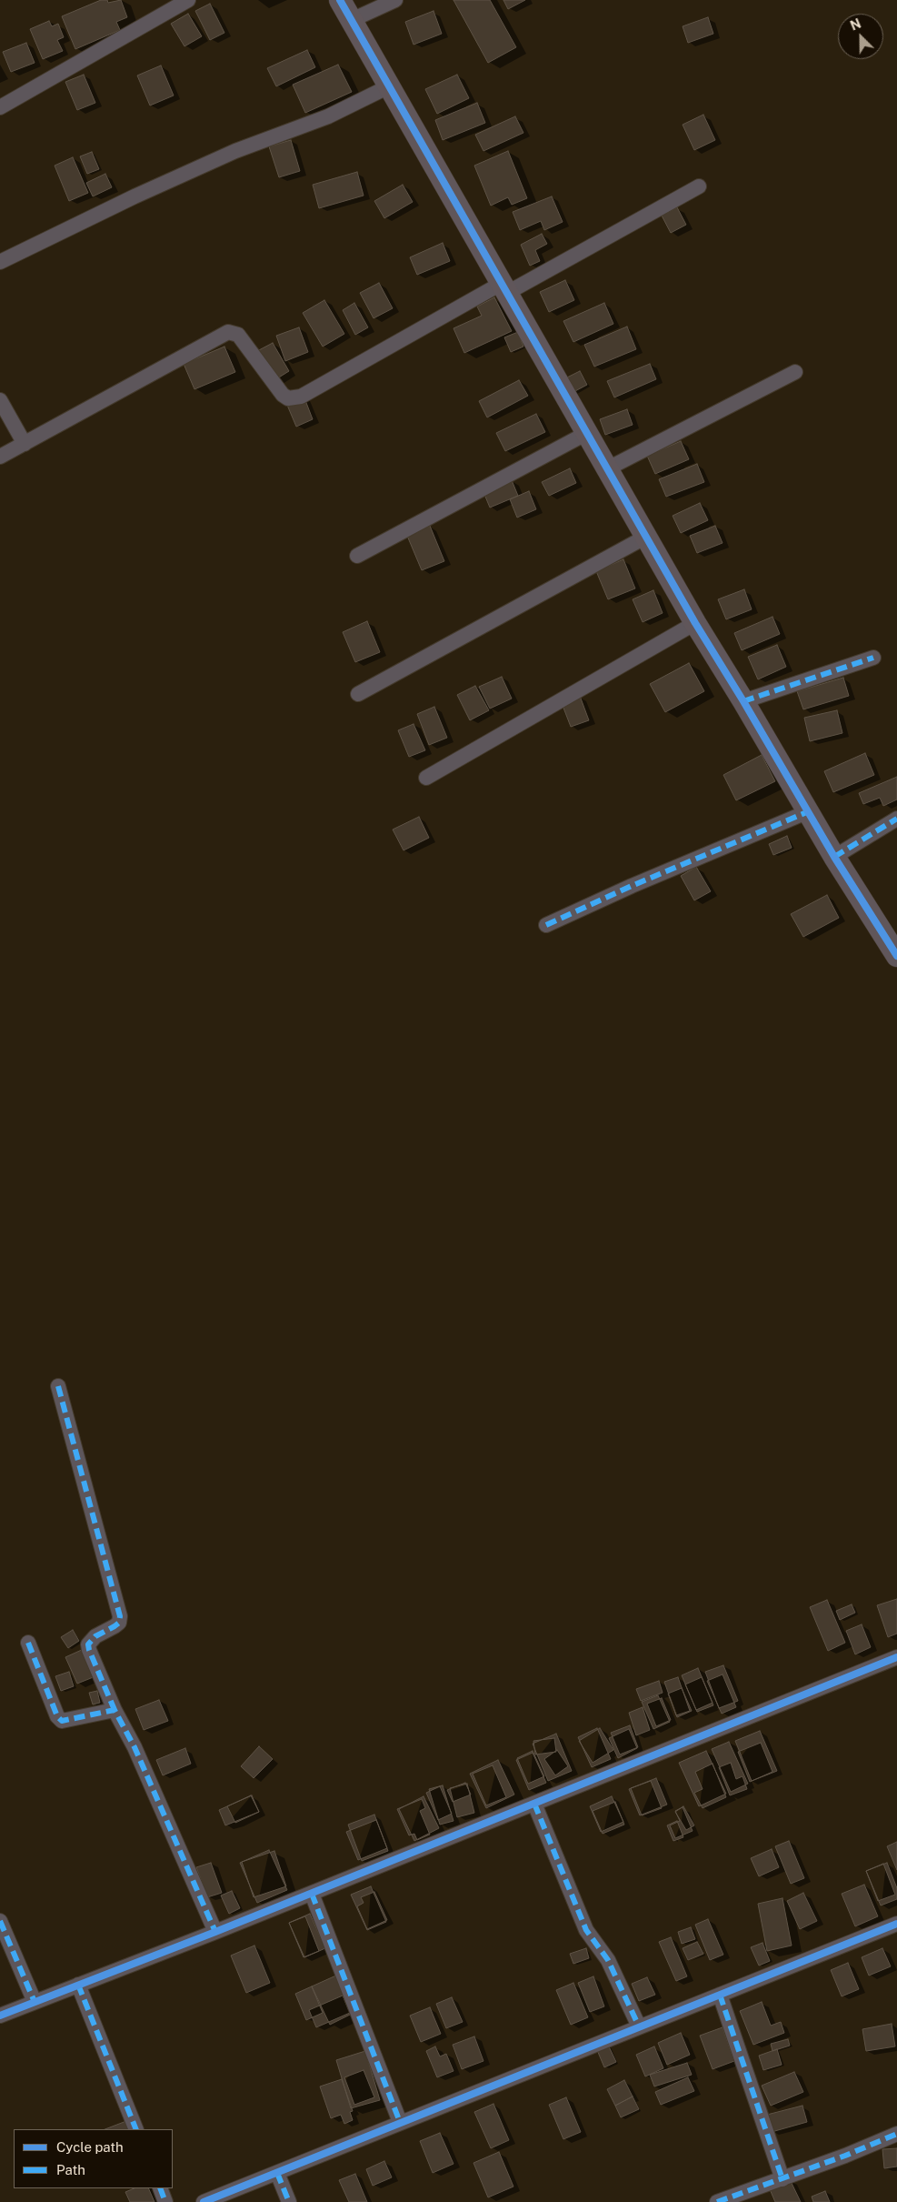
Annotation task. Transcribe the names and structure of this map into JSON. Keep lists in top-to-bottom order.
{
  "legend": ["Cycle path", "Path"],
  "north": "top left"
}
